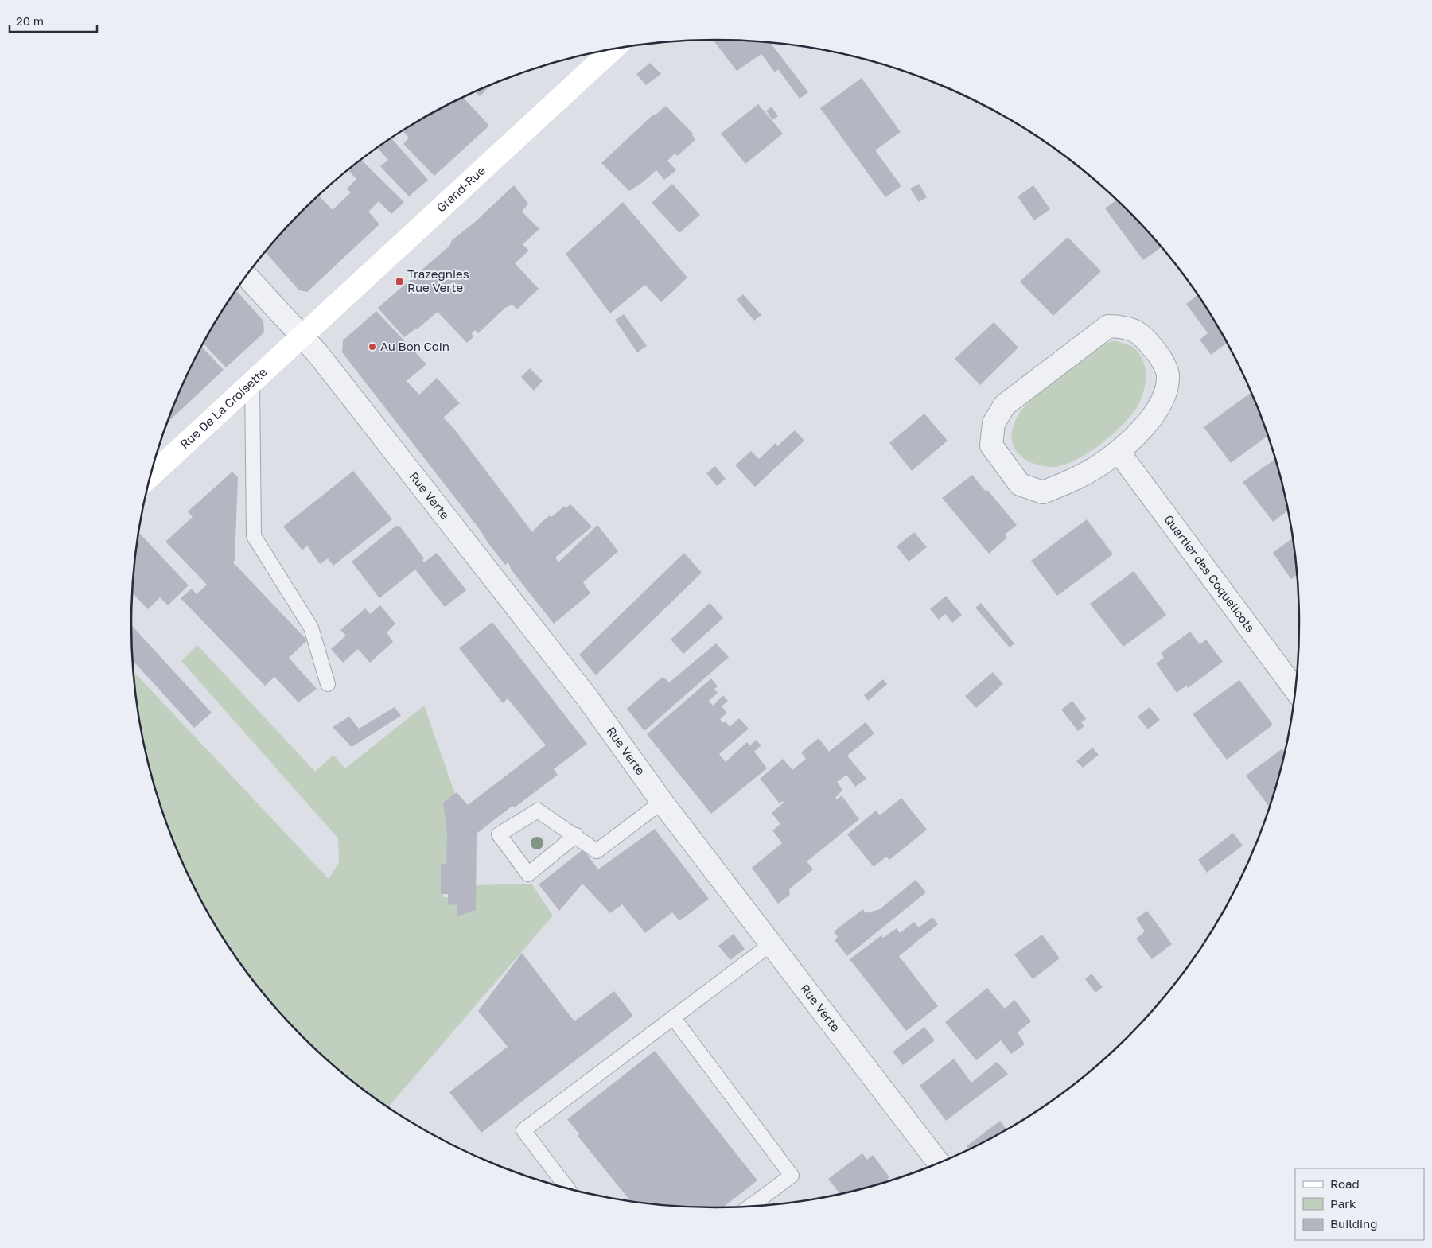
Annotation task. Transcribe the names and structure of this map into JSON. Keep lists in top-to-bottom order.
{
  "streets": {
    "main road": ["Grand-Rue", "Rue De La Croisette"],
    "street": ["Rue Verte", "Quartier des Coquelicots"]
  },
  "crossings": [
    ["Grand-Rue", "Rue De La Croisette"],
    ["Grand-Rue", "Rue Verte"],
    ["Rue De La Croisette", "Rue Verte"]
  ],
  "places": {
    "transit": ["Trazegnies Rue Verte"],
    "other": ["Au Bon Coin"]
  },
  "legend": ["Road", "Park", "Building"],
  "scale_bar": "20 m"
}
